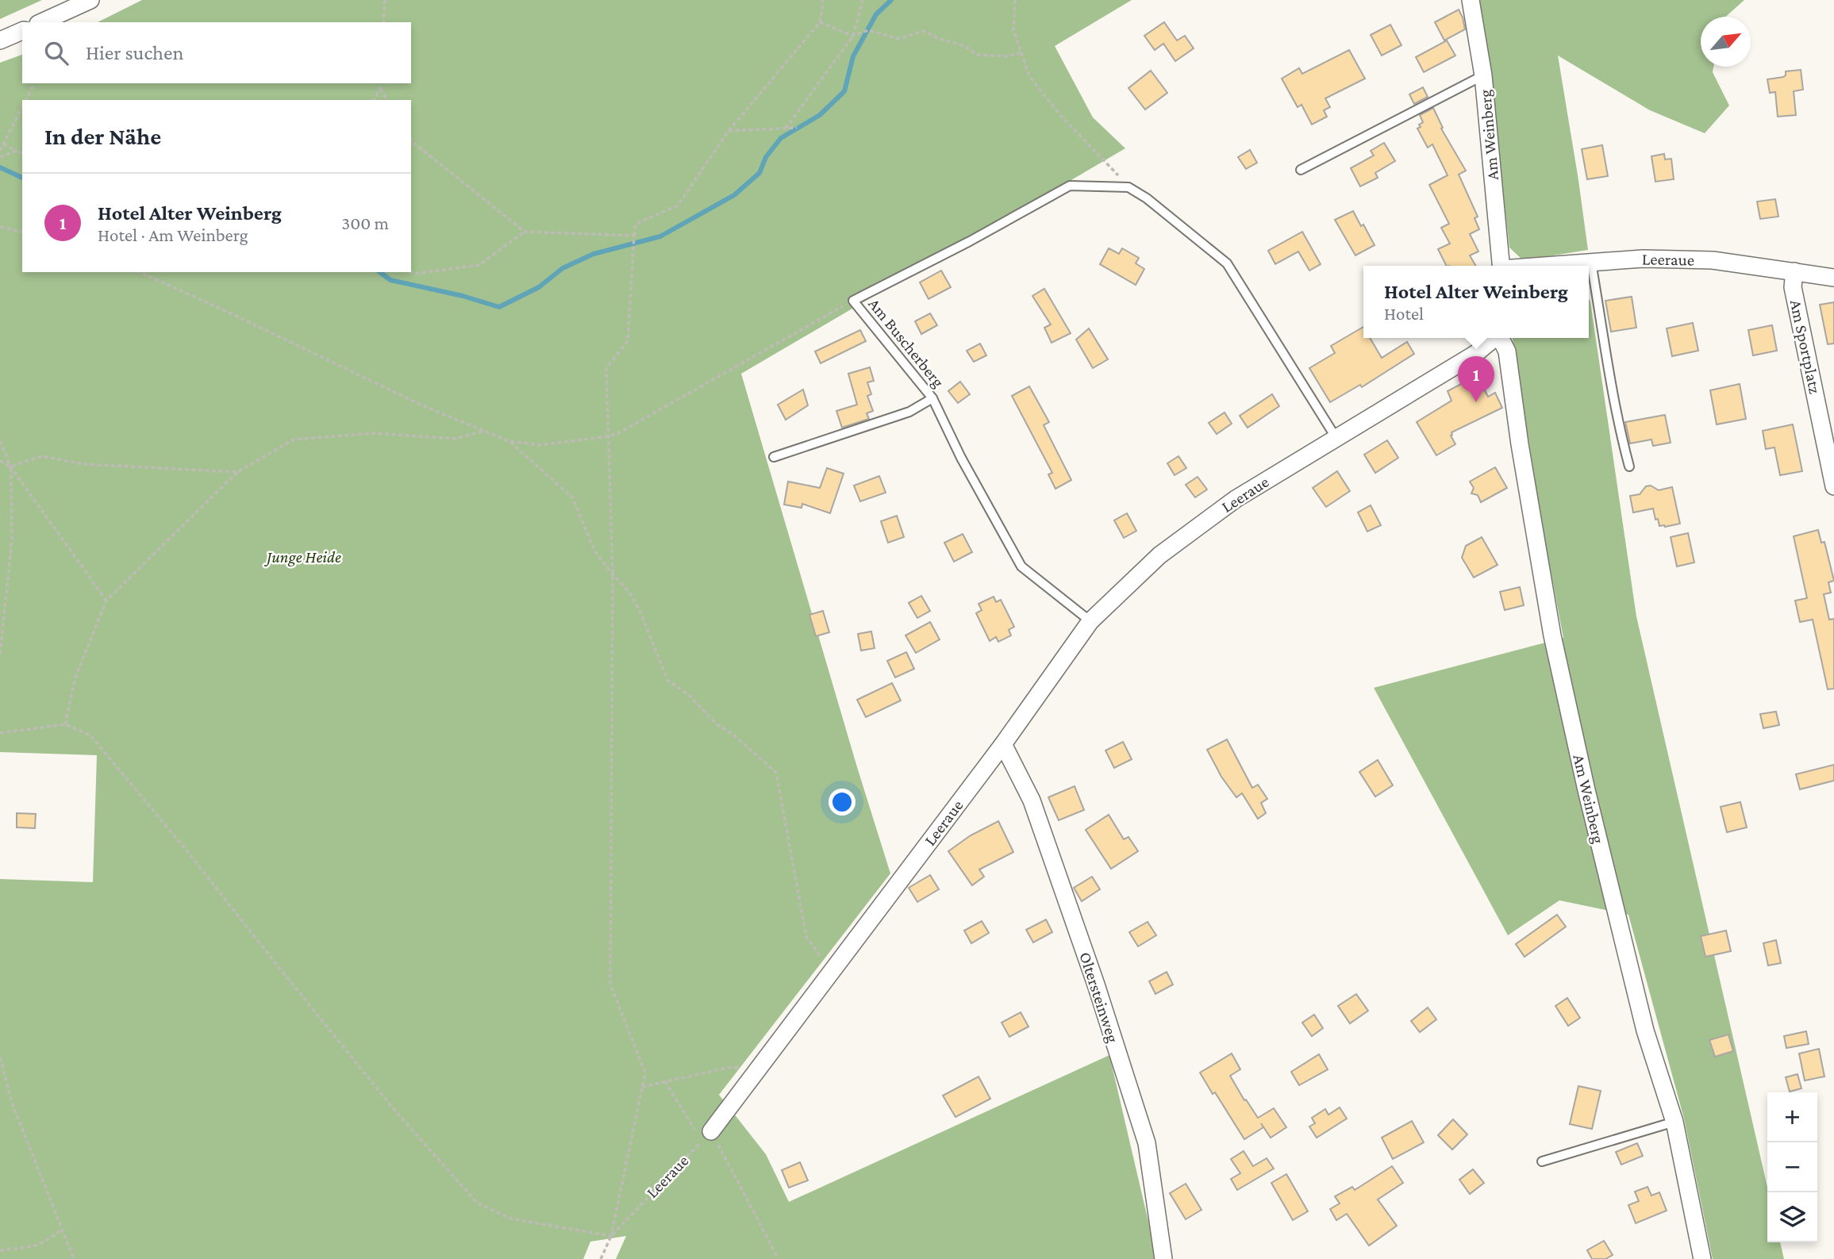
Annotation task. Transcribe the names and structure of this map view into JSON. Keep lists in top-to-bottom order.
{
  "streets": {
    "street": [
      "Am Weinberg",
      "Leeraue",
      "Am Sportplatz",
      "Oltersteinweg"
    ],
    "lane": ["Am Buscherberg"]
  },
  "crossings": [
    ["Leeraue", "Am Buscherberg"],
    ["Leeraue", "Am Sportplatz"],
    ["Leeraue", "Oltersteinweg"]
  ],
  "parks": ["Junge Heide"],
  "north": "top right",
  "page": {
    "search": "Hier suchen",
    "heading": "In der Nähe",
    "list": [
      {
        "mark": "1",
        "name": "Hotel Alter Weinberg",
        "note": "Hotel · Am Weinberg",
        "value": "300 m"
      }
    ],
    "popup": ["Hotel Alter Weinberg", "Hotel"],
    "pins": "1",
    "map_buttons": ["+", "−"]
  }
}
